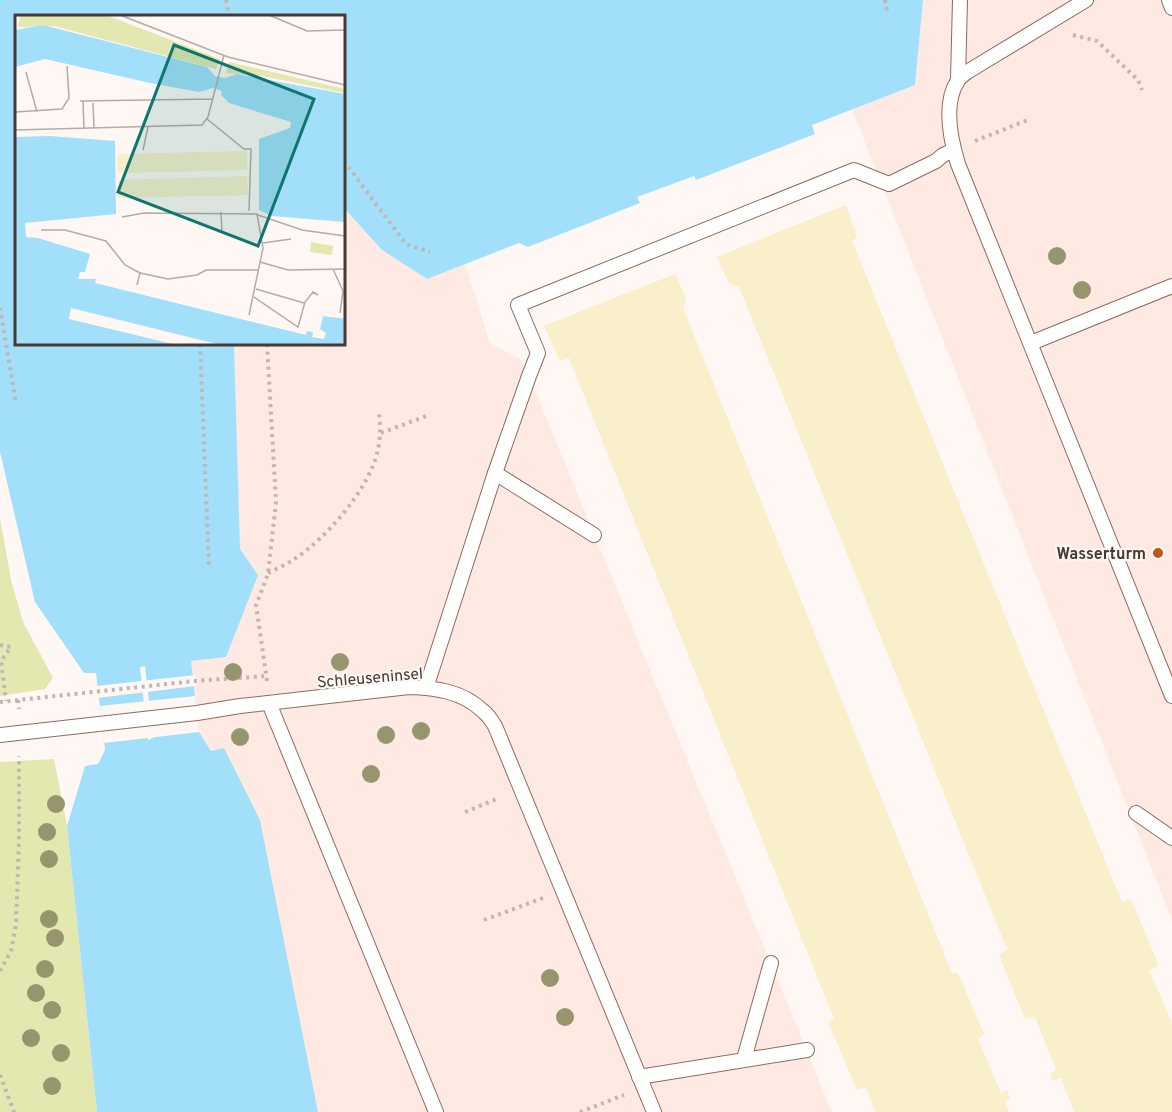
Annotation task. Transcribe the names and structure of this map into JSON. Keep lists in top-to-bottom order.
{
  "streets": {
    "lane": ["Schleuseninsel"]
  },
  "places": ["Wasserturm"]
}
